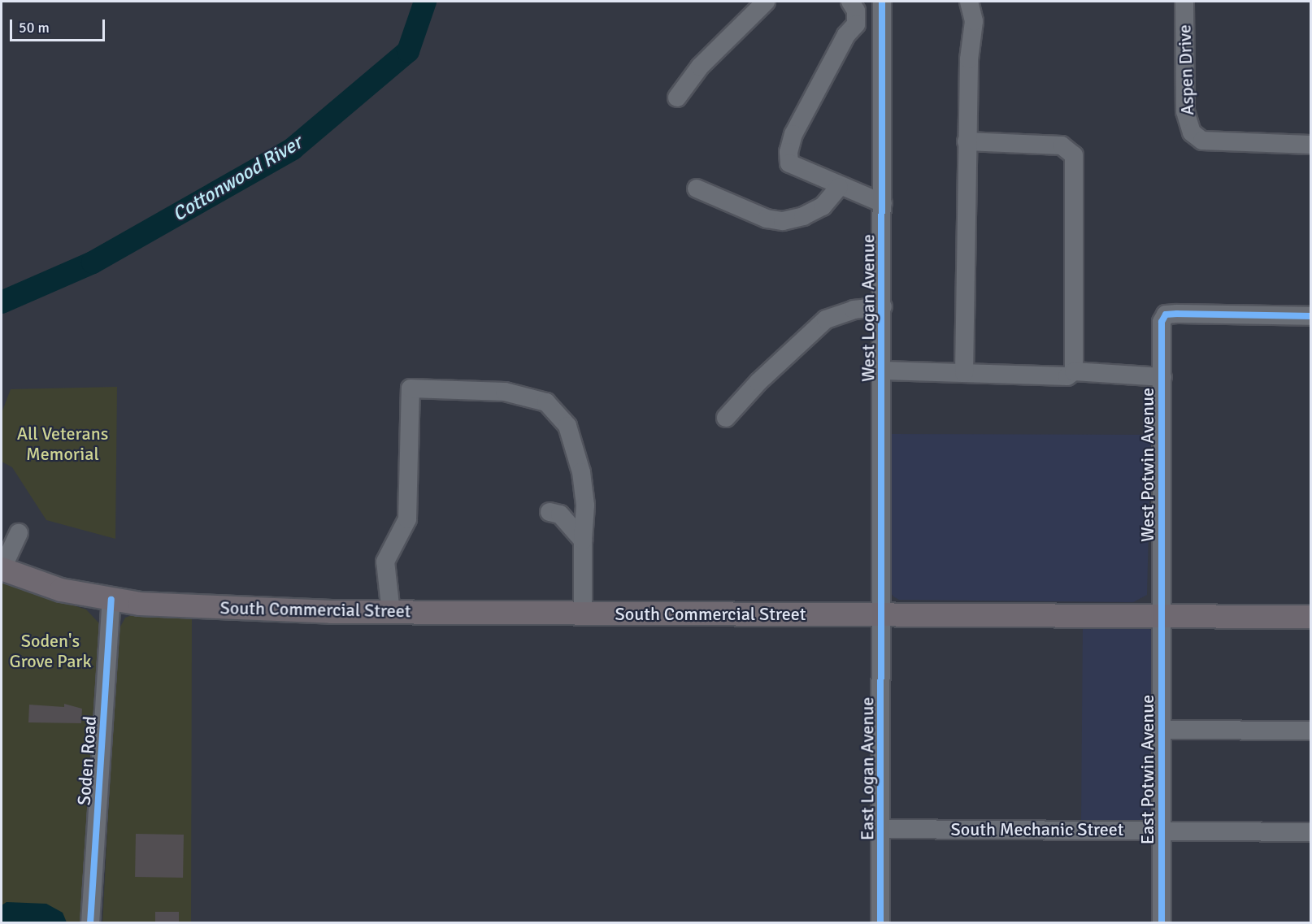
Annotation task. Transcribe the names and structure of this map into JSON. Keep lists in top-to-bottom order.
{
  "streets": {
    "main road": ["South Commercial Street"],
    "street": [
      "Aspen Drive",
      "West Logan Avenue",
      "West Potwin Avenue",
      "Soden Road",
      "East Logan Avenue",
      "East Potwin Avenue",
      "South Mechanic Street"
    ]
  },
  "crossings": [
    ["West Logan Avenue", "South Commercial Street"],
    ["West Logan Avenue", "East Logan Avenue"],
    ["West Potwin Avenue", "South Commercial Street"],
    ["West Potwin Avenue", "East Potwin Avenue"],
    ["South Commercial Street", "Soden Road"],
    ["South Commercial Street", "East Logan Avenue"],
    ["South Commercial Street", "East Potwin Avenue"],
    ["East Logan Avenue", "South Mechanic Street"],
    ["East Potwin Avenue", "South Mechanic Street"]
  ],
  "water": ["Cottonwood River"],
  "parks": ["All Veterans Memorial", "Soden's Grove Park"],
  "scale_bar": "50 m"
}
